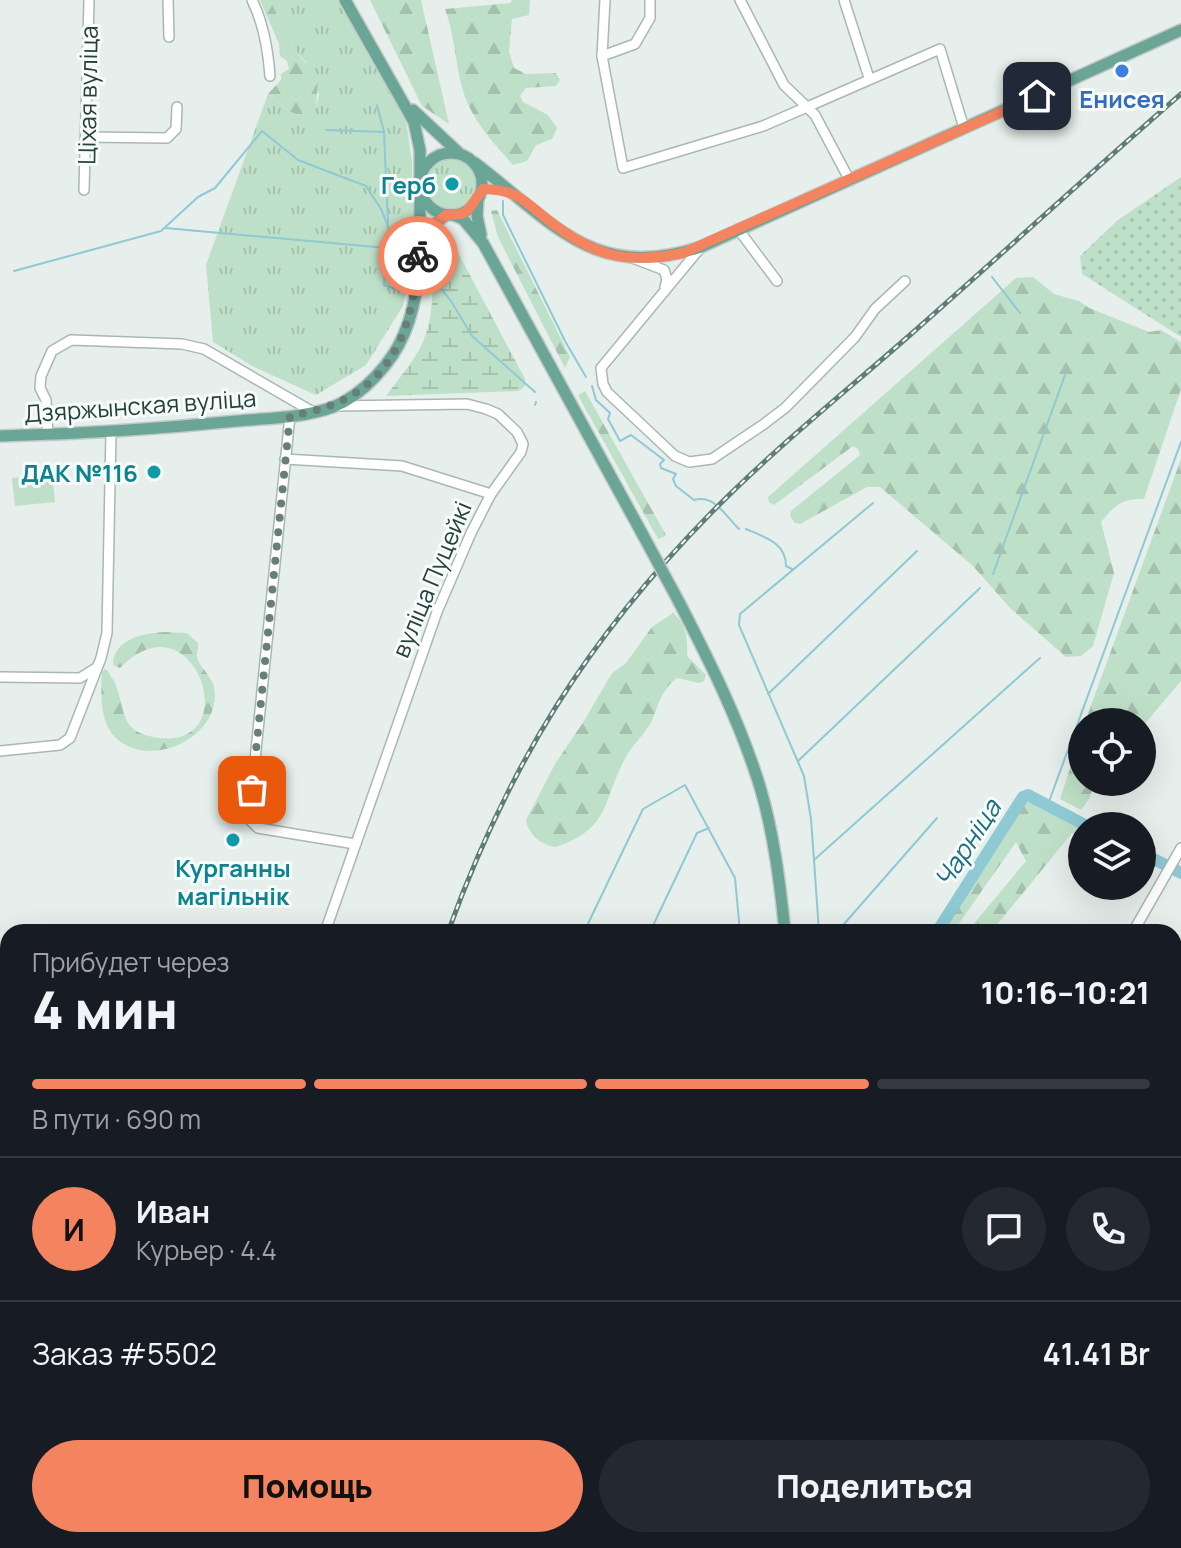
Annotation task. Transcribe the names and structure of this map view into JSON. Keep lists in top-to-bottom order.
{
  "streets": {
    "main road": ["Дзяржынская вуліца"],
    "street": ["Ціхая вуліца", "вуліца Пуцейкі"]
  },
  "crossings": [
    ["Дзяржынская вуліца", "вуліца Пуцейкі"]
  ],
  "water": ["Чарніца"],
  "places": [
    "Енисея",
    "Герб",
    "ДАК №116",
    "Курганны магільнік"
  ],
  "page": {
    "heading": ["4 мин", "Прибудет через", "10:16–10:21"],
    "panel": [
      "Иван",
      "Курьер · 4.4",
      "Заказ #5502",
      "41.41 Br"
    ],
    "bar": "В пути · 690 m",
    "round": "И",
    "buttons": ["Помощь", "Поделиться"]
  }
}
